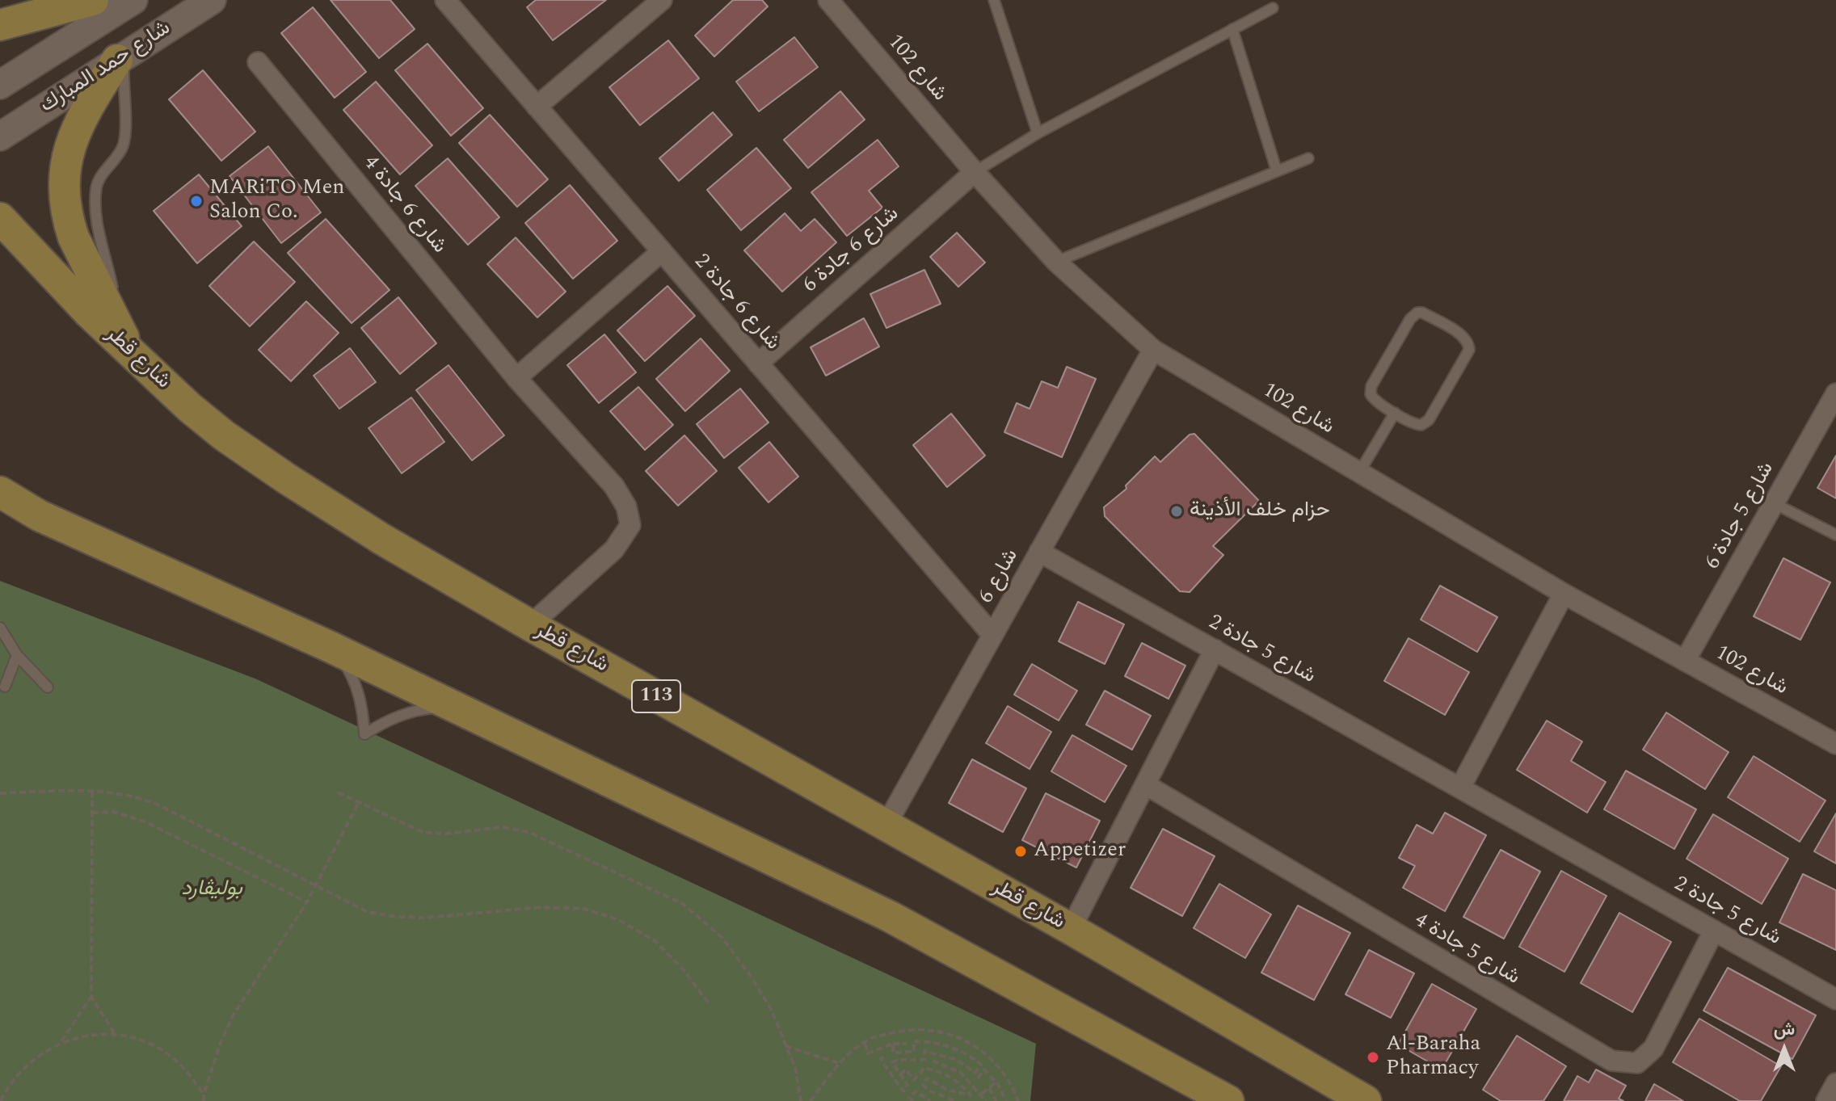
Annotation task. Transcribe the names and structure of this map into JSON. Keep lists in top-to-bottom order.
{
  "streets": {
    "main road": ["شارع حمد المبارك", "شارع قطر", "113"],
    "street": [
      "شارع 102",
      "شارع 6 جادة 4",
      "شارع 6 جادة 6",
      "شارع 6 جادة 2",
      "شارع 5 جادة 6",
      "شارع 6",
      "شارع 5 جادة 2",
      "شارع 5 جادة 4"
    ]
  },
  "crossings": [
    ["شارع 102", "شارع 6 جادة 6"],
    ["شارع 102", "شارع 5 جادة 6"],
    ["شارع 102", "شارع 6"],
    ["شارع 6 جادة 4", "شارع قطر"],
    ["شارع 6 جادة 6", "شارع 6 جادة 2"],
    ["شارع 6 جادة 2", "شارع 6"],
    ["شارع قطر", "شارع 6"],
    ["شارع 6", "شارع 5 جادة 2"],
    ["شارع 5 جادة 2", "شارع 5 جادة 4"]
  ],
  "parks": ["بوليڤارد"],
  "places": [
    "MARiTO Men Salon Co.",
    "حزام خلف الأذينة",
    "Appetizer",
    "Al-Baraha Pharmacy"
  ],
  "north": "top"
}
